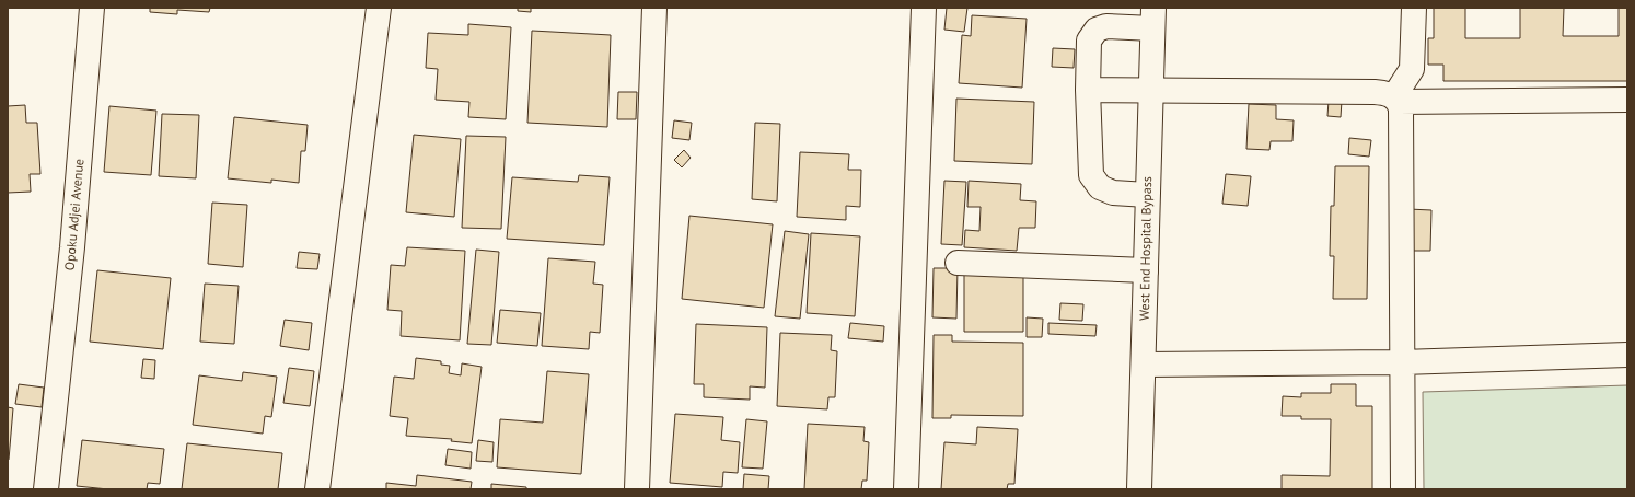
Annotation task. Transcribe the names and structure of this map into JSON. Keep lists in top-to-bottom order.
{
  "streets": {
    "main road": ["Opoku Adjei Avenue", "West End Hospital Bypass"]
  }
}
